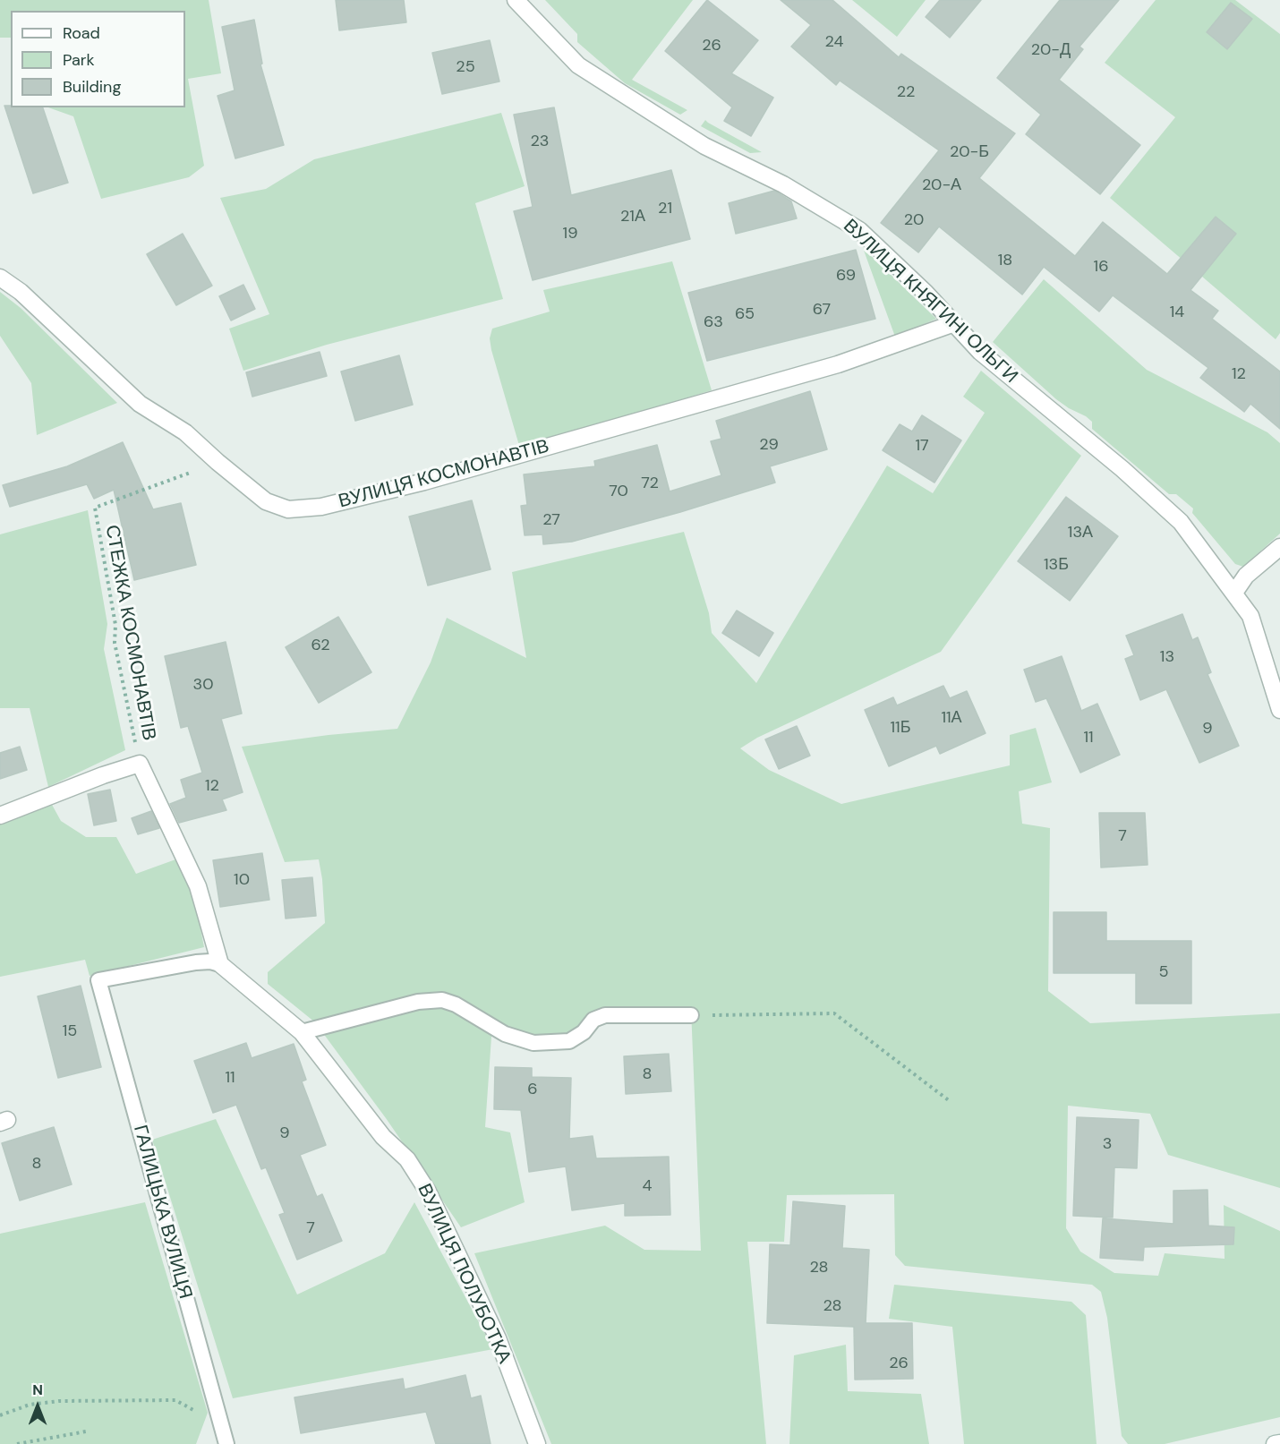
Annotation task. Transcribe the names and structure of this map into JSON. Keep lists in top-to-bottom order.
{
  "streets": {
    "street": ["ВУЛИЦЯ КНЯГИНІ ОЛЬГИ", "ВУЛИЦЯ КОСМОНАВТІВ", "ВУЛИЦЯ ПОЛУБОТКА"],
    "lane": ["ГАЛИЦЬКА ВУЛИЦЯ"],
    "path": ["СТЕЖКА КОСМОНАВТІВ"]
  },
  "crossings": [
    ["ВУЛИЦЯ КНЯГИНІ ОЛЬГИ", "ВУЛИЦЯ КОСМОНАВТІВ"],
    ["ВУЛИЦЯ КОСМОНАВТІВ", "СТЕЖКА КОСМОНАВТІВ"],
    ["ГАЛИЦЬКА ВУЛИЦЯ", "ВУЛИЦЯ ПОЛУБОТКА"]
  ],
  "house_numbers": [
    "24",
    "26",
    "20-Д",
    "25",
    "22",
    "23",
    "20-Б",
    "20-А",
    "21",
    "21А",
    "20",
    "19",
    "18",
    "16",
    "69",
    "67",
    "14",
    "65",
    "63",
    "12",
    "29",
    "17",
    "72",
    "70",
    "27",
    "13А",
    "13Б",
    "62",
    "13",
    "30",
    "11А",
    "11Б",
    "9",
    "11",
    "12",
    "7",
    "10",
    "5",
    "15",
    "8",
    "11",
    "6",
    "9",
    "3",
    "8",
    "4",
    "7",
    "28",
    "28",
    "26"
  ],
  "legend": ["Road", "Park", "Building"],
  "north": "top"
}
